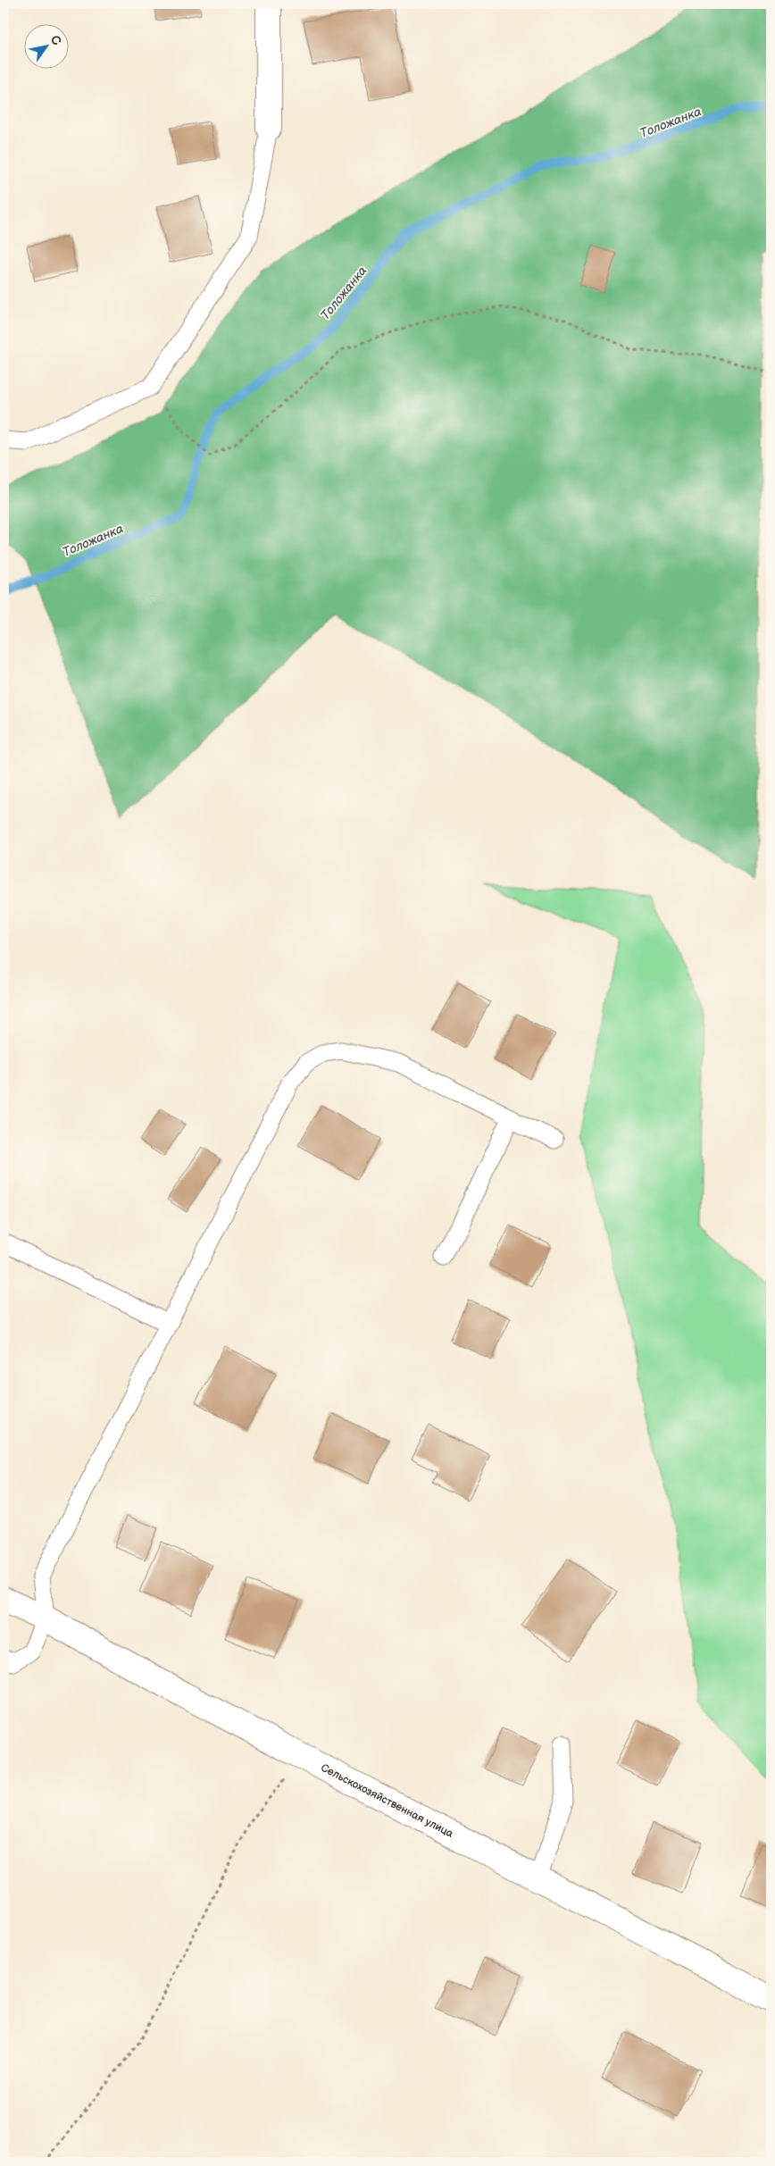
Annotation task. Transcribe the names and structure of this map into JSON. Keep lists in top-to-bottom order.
{
  "streets": {
    "street": ["Сельскохозяйственная улица"]
  },
  "water": ["Толожанка"],
  "north": "top right"
}
